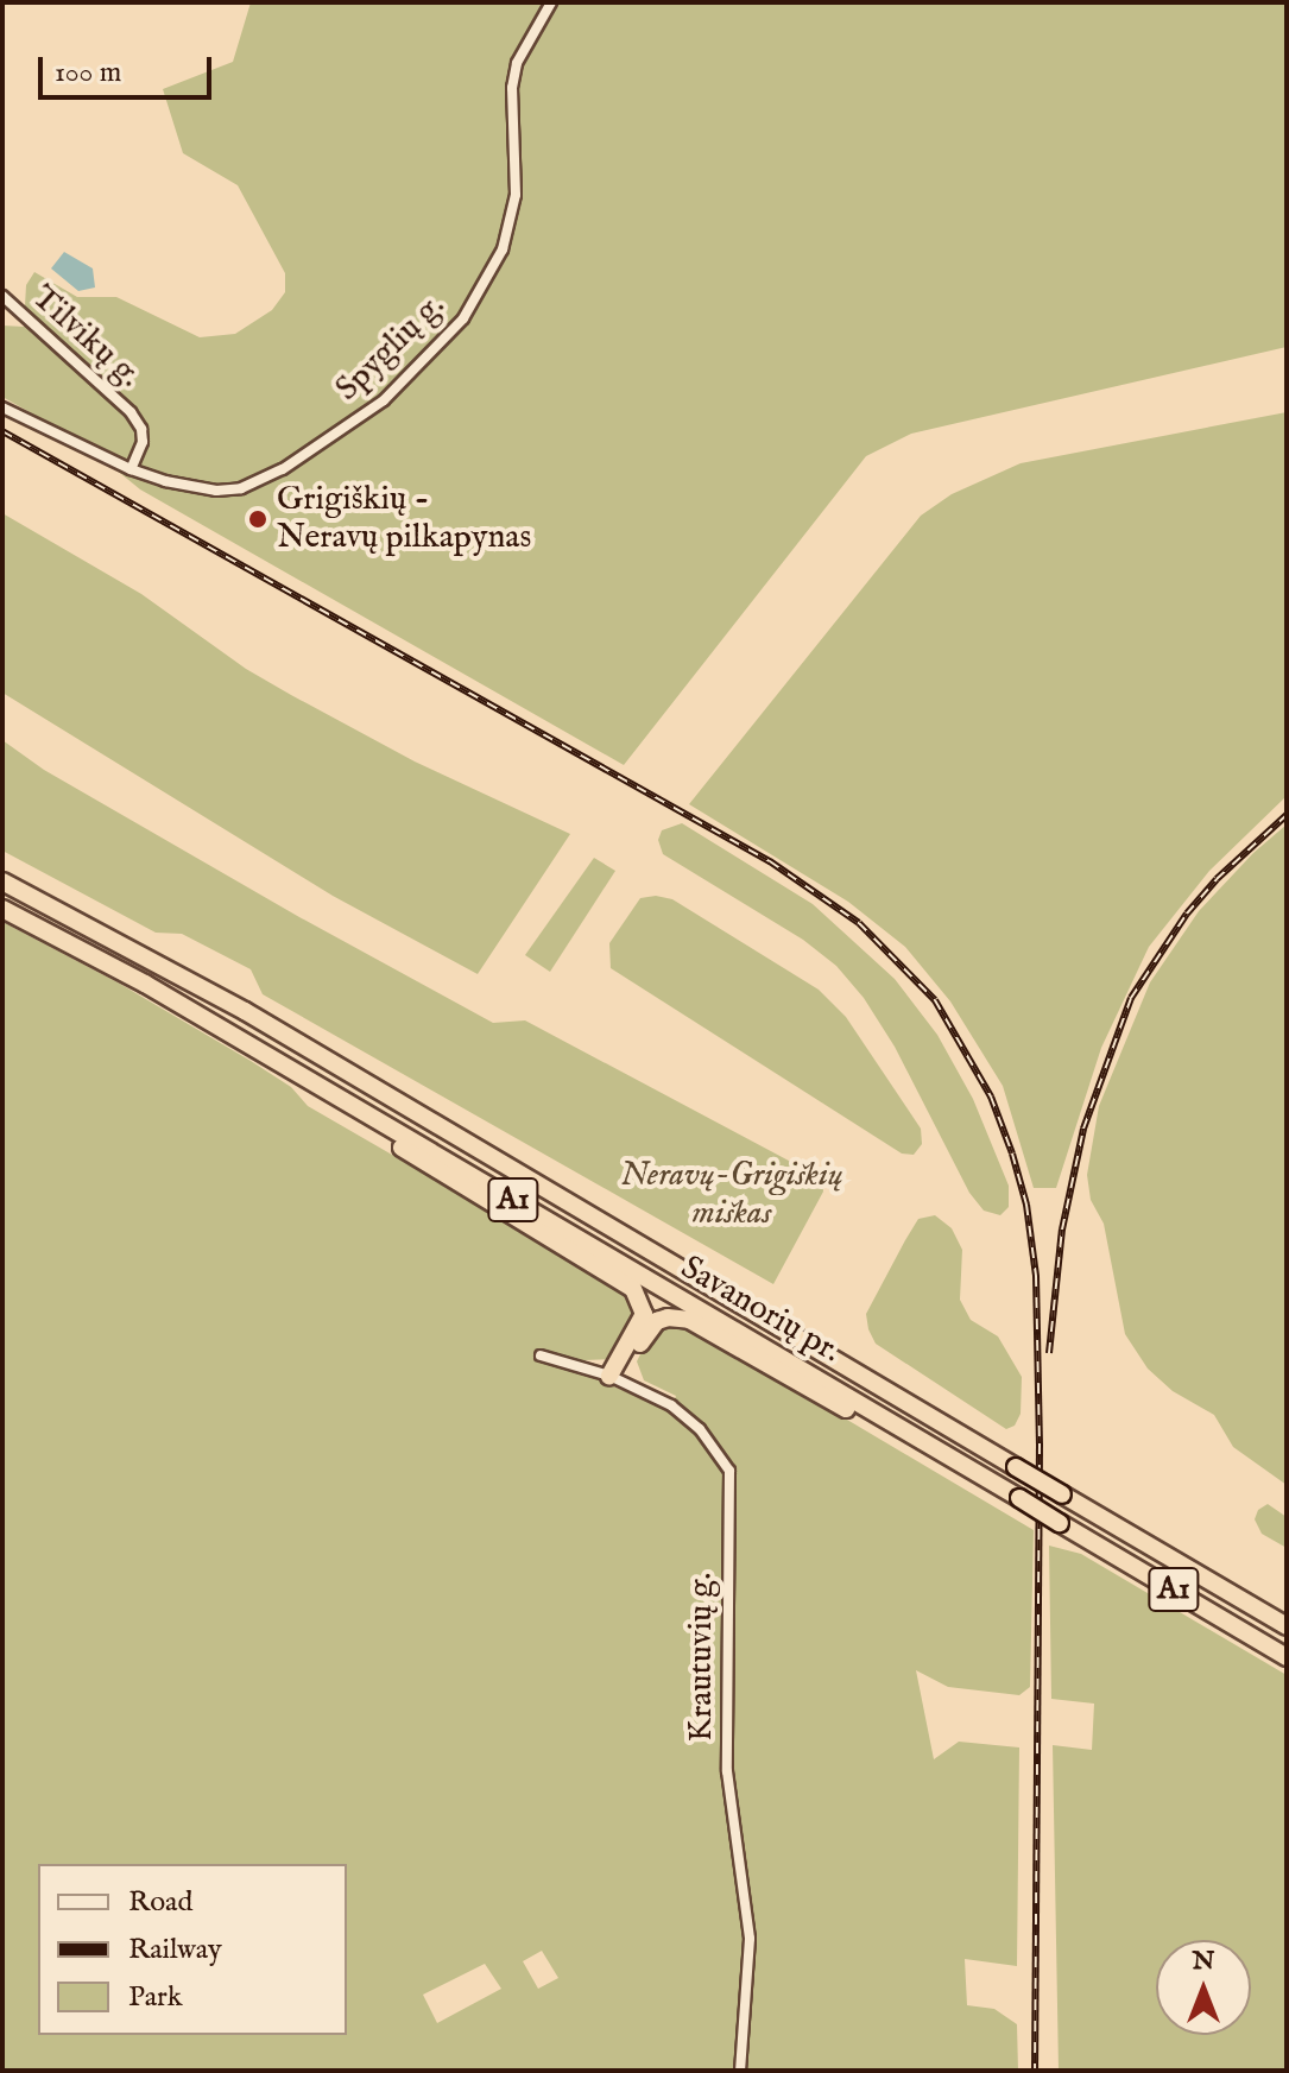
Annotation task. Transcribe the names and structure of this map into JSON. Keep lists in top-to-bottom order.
{
  "streets": {
    "highway": ["A1", "Savanorių pr."],
    "street": ["Tilvikų g.", "Spyglių g.", "Krautuvių g."]
  },
  "crossings": [
    ["Tilvikų g.", "Spyglių g."]
  ],
  "parks": ["Neravų-Grigiškių miškas"],
  "places": ["Grigiškių - Neravų pilkapynas"],
  "legend": ["Road", "Railway", "Park"],
  "scale_bar": "100 m",
  "north": "top"
}
